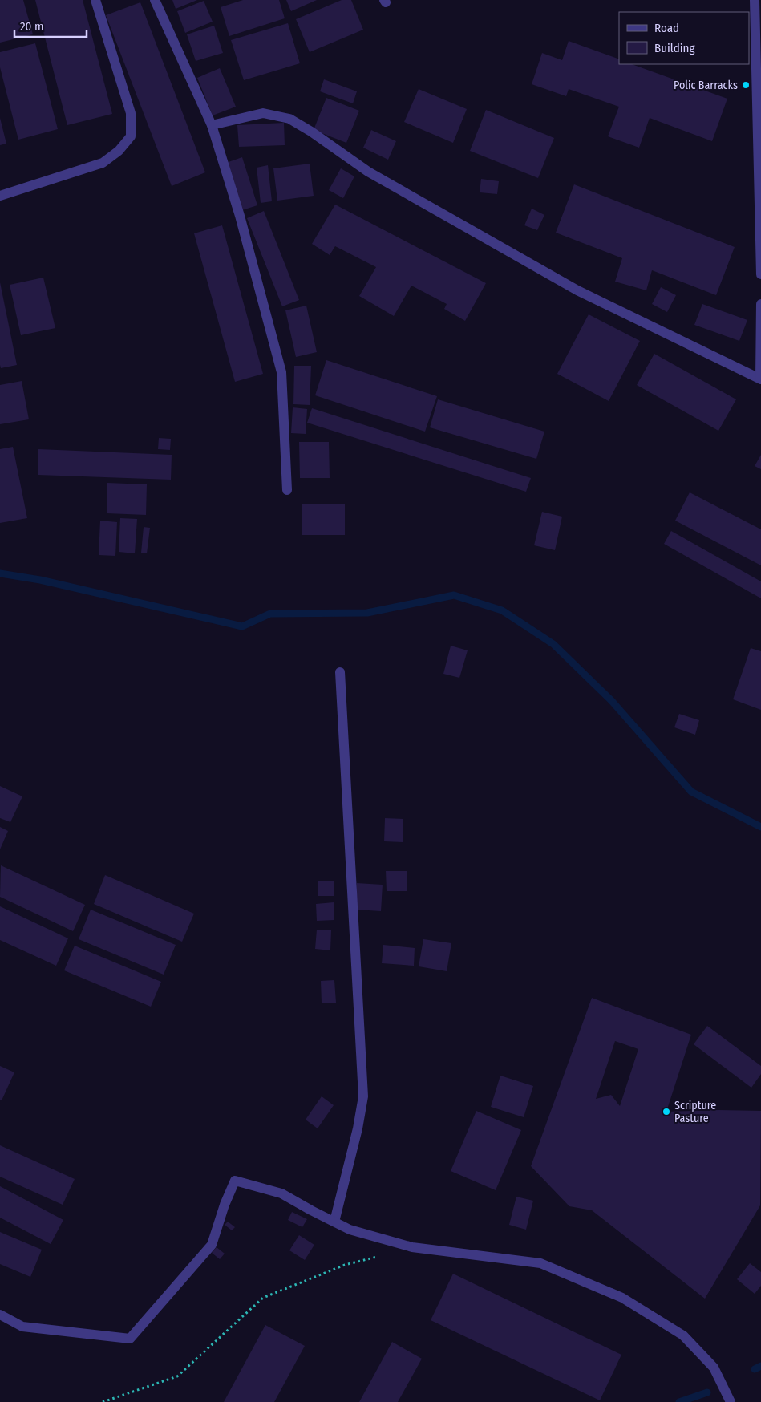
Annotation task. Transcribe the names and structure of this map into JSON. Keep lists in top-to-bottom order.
{
  "places": ["Polic Barracks", "Scripture Pasture"],
  "legend": ["Road", "Building"],
  "scale_bar": "20 m"
}
